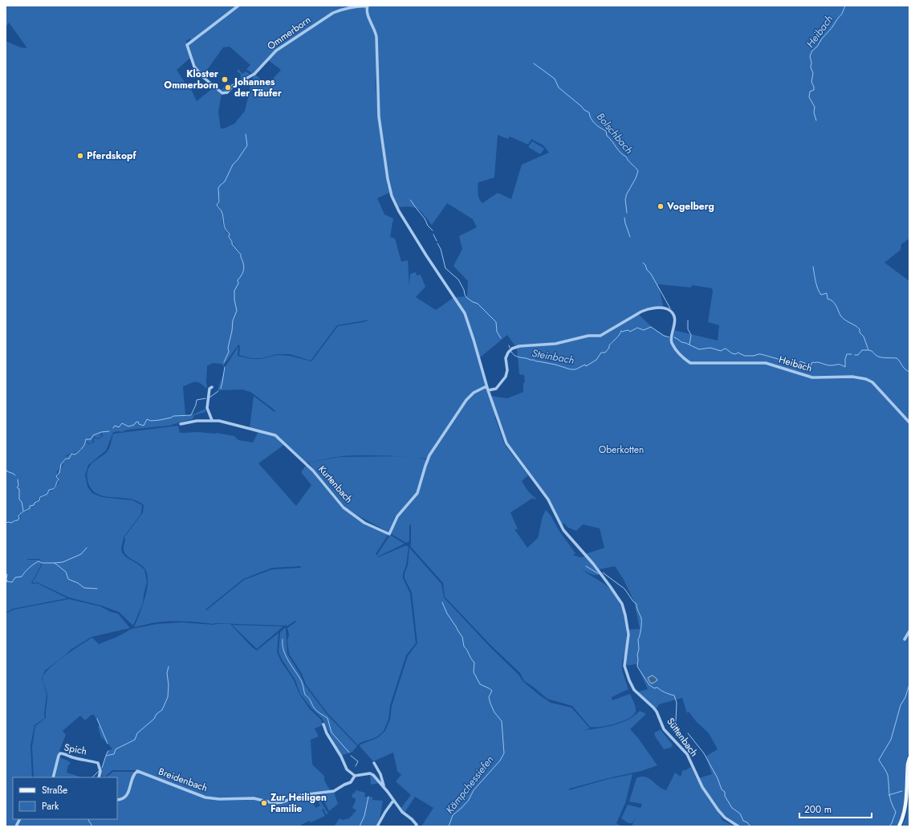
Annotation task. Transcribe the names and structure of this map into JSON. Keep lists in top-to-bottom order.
{
  "streets": {
    "street": [
      "Ommerborn",
      "Heibach",
      "Kurtenbach",
      "Süttenbach",
      "Spich",
      "Breidenbach"
    ]
  },
  "crossings": [
    ["Heibach", "Süttenbach"]
  ],
  "water": [
    "Heibach",
    "Bolschbach",
    "Steinbach",
    "Kämpchessiefen"
  ],
  "parks": ["Oberkotten"],
  "places": [
    "Kloster Ommerborn",
    "Johannes der Täufer",
    "Pferdskopf",
    "Vogelberg",
    "Zur Heiligen Familie"
  ],
  "legend": ["Straße", "Park"],
  "scale_bar": "200 m"
}
